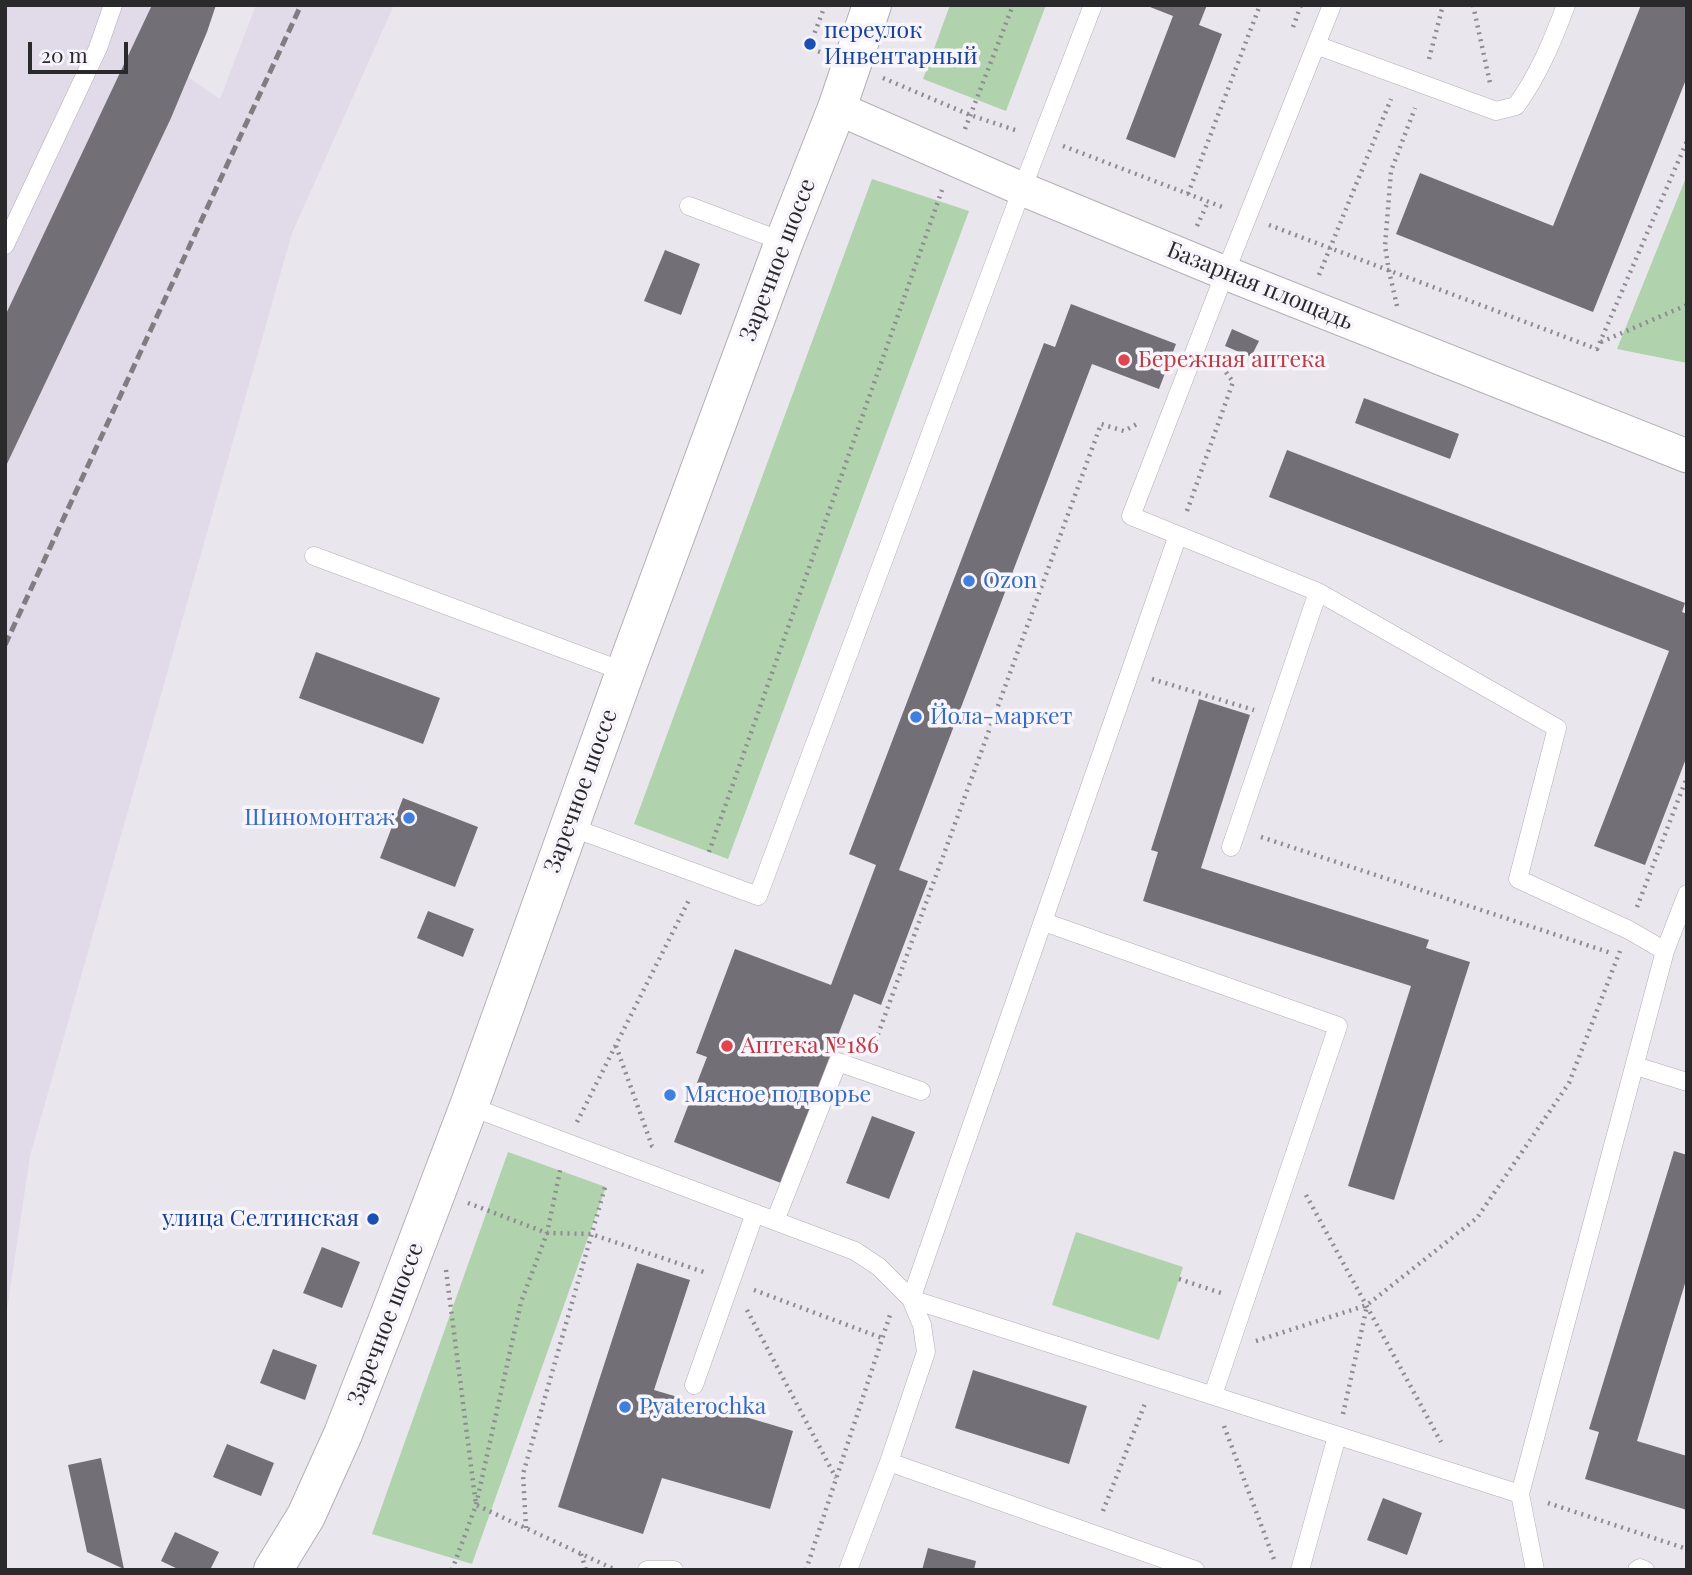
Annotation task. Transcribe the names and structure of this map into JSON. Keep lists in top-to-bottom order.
{
  "streets": {
    "main road": ["Заречное шоссе"],
    "street": ["Базарная площадь"]
  },
  "crossings": [
    ["Заречное шоссе", "Базарная площадь"]
  ],
  "places": [
    "переулок Инвентарный",
    "Бережная аптека",
    "Ozon",
    "Йола-маркет",
    "Шиномонтаж",
    "Аптека №186",
    "Мясное подворье",
    "улица Селтинская",
    "Pyaterochka"
  ],
  "scale_bar": "20 m"
}
